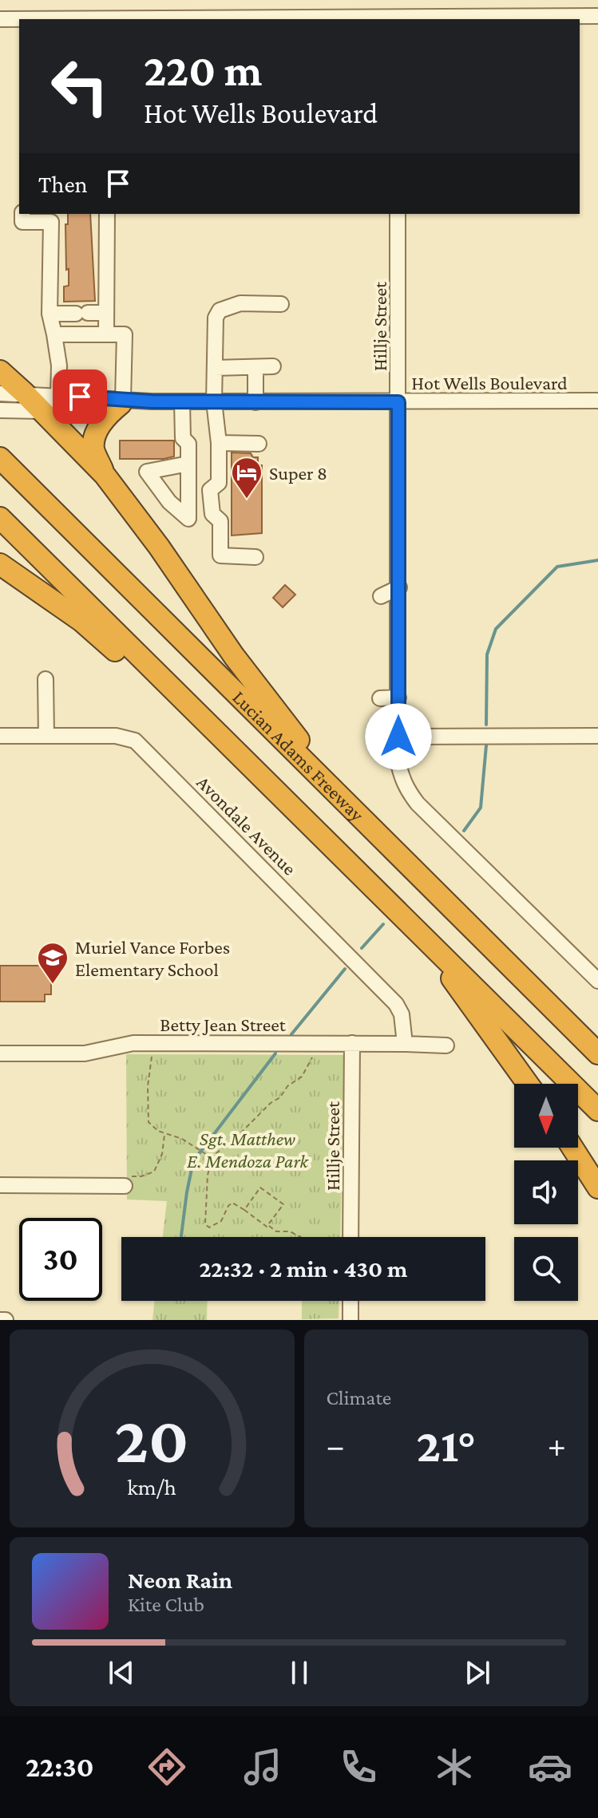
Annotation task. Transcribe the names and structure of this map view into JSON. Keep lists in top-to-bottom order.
{
  "streets": {
    "highway": ["Lucian Adams Freeway"],
    "street": [
      "Hillje Street",
      "Hot Wells Boulevard",
      "Avondale Avenue",
      "Betty Jean Street"
    ]
  },
  "crossings": [
    ["Hillje Street", "Hot Wells Boulevard"],
    ["Hillje Street", "Betty Jean Street"],
    ["Avondale Avenue", "Betty Jean Street"]
  ],
  "parks": ["Sgt. Matthew E. Mendoza Park"],
  "places": {
    "hotel": ["Super 8"],
    "school or university": ["Muriel Vance Forbes Elementary School"]
  },
  "north": "bottom",
  "page": {
    "turn": ["220 m", "Hot Wells Boulevard"],
    "then": "Then",
    "limit": "30",
    "trip": "22:32 · 2 min · 430 m",
    "tile": "Climate",
    "heat": ["−", "21°", "+"],
    "song": ["Neon Rain", "Kite Club"],
    "tabs": "22:30",
    "gauge": ["20", "km/h"]
  }
}
